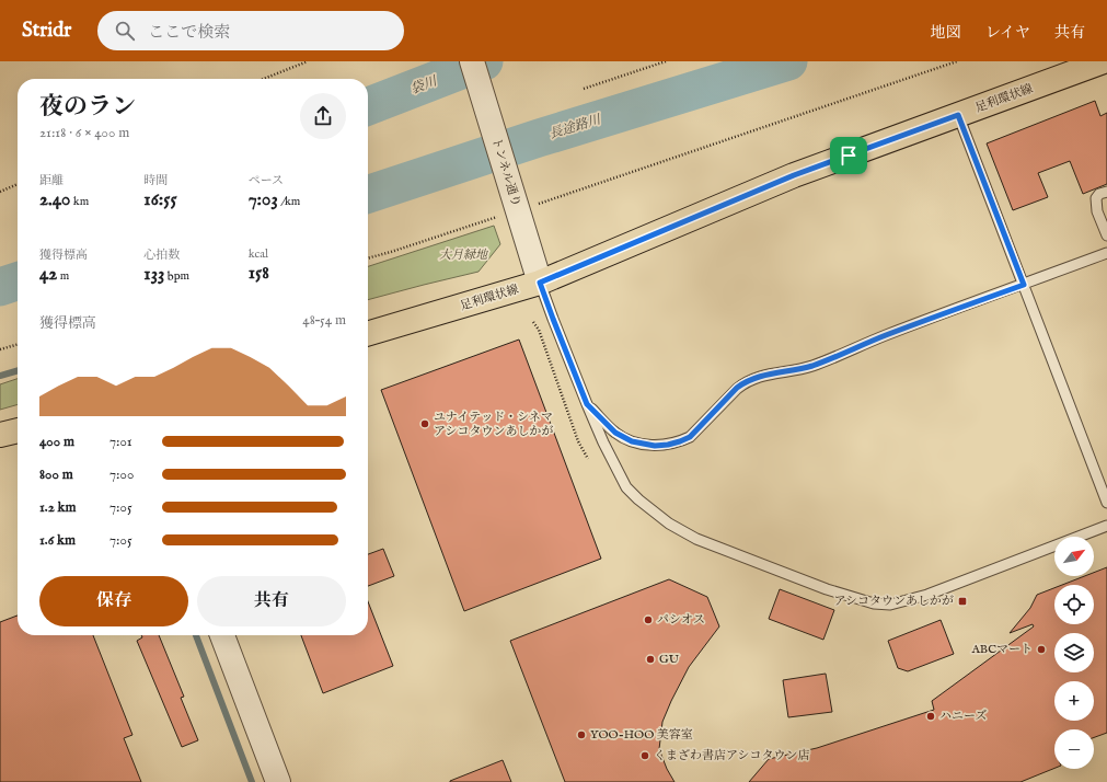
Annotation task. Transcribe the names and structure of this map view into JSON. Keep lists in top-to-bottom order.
{
  "streets": {
    "main road": ["足利環状線"],
    "street": ["トンネル通り"]
  },
  "crossings": [
    ["足利環状線", "トンネル通り"]
  ],
  "water": ["袋川", "長途路川"],
  "parks": ["大月緑地"],
  "places": {
    "other": [
      "ユナイテッド・シネマ アシコタウンあしかが",
      "パシオス",
      "ABCマート",
      "GU",
      "ハニーズ",
      "YOO-HOO 美容室",
      "くまざわ書店アシコタウン店"
    ],
    "transit": ["アシコタウンあしかが"]
  },
  "north": "top right",
  "page": {
    "header": "Stridr",
    "search": "ここで検索",
    "nav": ["地図", "レイヤ", "共有"],
    "heading": ["夜のラン", "21:18 · 6 × 400 m"],
    "stats": [
      ["距離", "2.40 km"],
      ["時間", "16:55"],
      ["ペース", "7:03 /km"],
      ["獲得標高", "42 m"],
      ["心拍数", "133 bpm"],
      ["kcal", "158"]
    ],
    "chart": ["獲得標高", "48–54 m"],
    "list": [
      {
        "name": "400 m",
        "note": "7:01"
      },
      {
        "name": "800 m",
        "note": "7:00"
      },
      {
        "name": "1.2 km",
        "note": "7:05"
      },
      {
        "name": "1.6 km",
        "note": "7:05"
      }
    ],
    "map_buttons": ["+", "−"],
    "buttons": ["保存", "共有"]
  }
}
